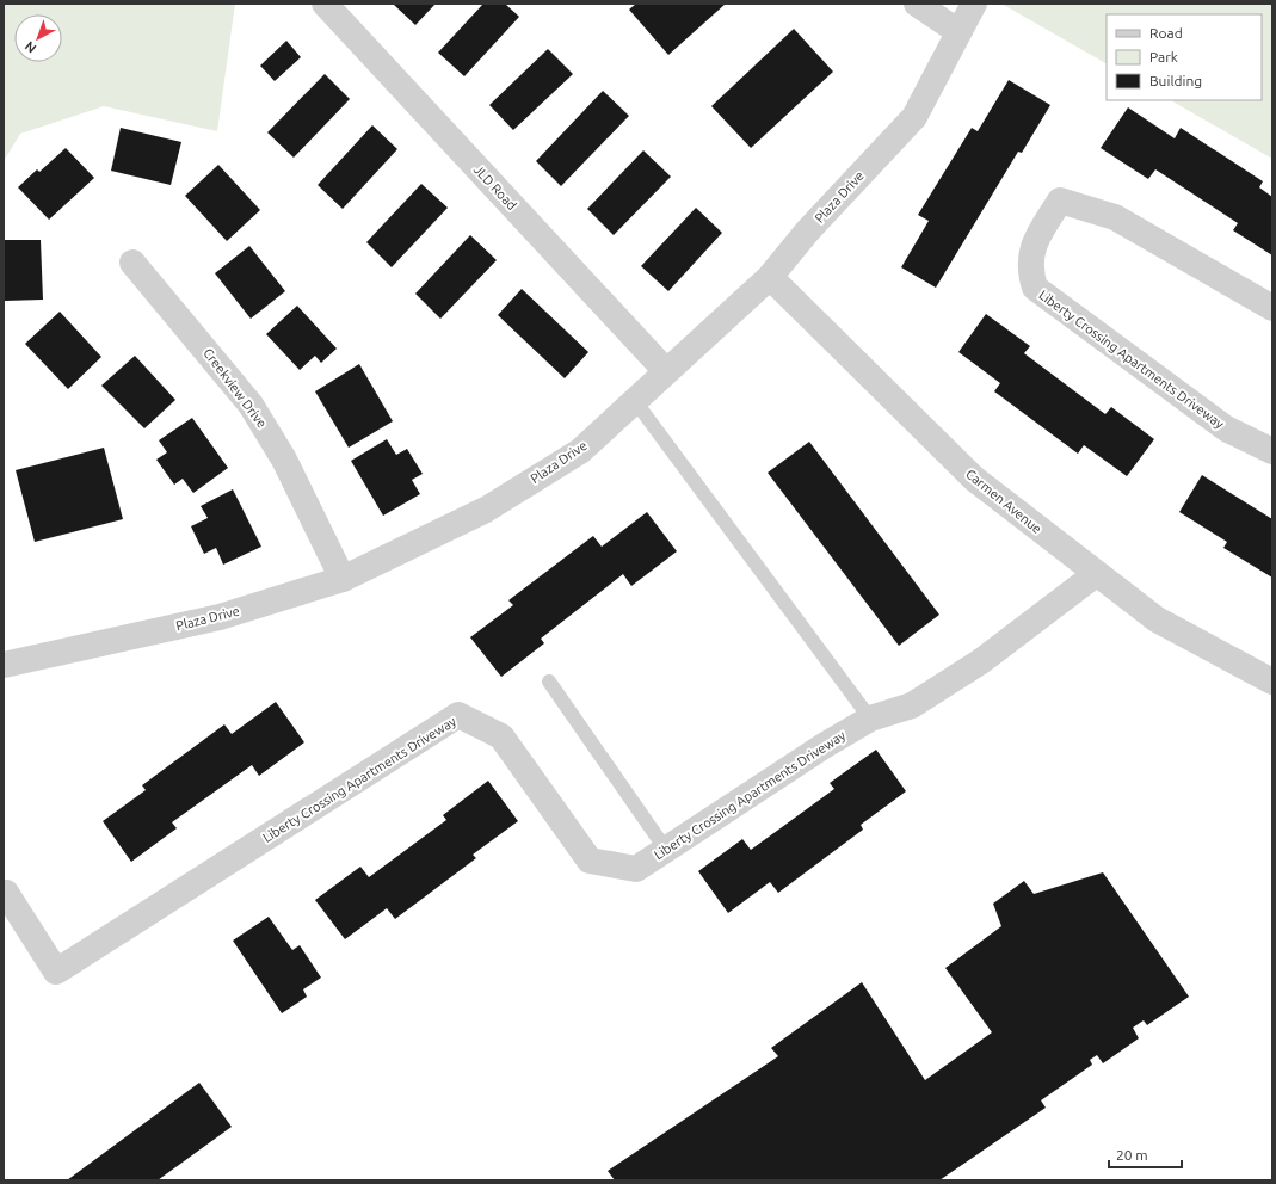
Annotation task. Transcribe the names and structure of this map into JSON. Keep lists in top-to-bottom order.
{
  "streets": {
    "street": [
      "JLD Road",
      "Plaza Drive",
      "Liberty Crossing Apartments Driveway",
      "Creekview Drive",
      "Carmen Avenue"
    ]
  },
  "crossings": [
    ["JLD Road", "Plaza Drive"],
    ["Plaza Drive", "Creekview Drive"],
    ["Plaza Drive", "Carmen Avenue"],
    ["Liberty Crossing Apartments Driveway", "Carmen Avenue"]
  ],
  "legend": ["Road", "Park", "Building"],
  "scale_bar": "20 m",
  "north": "bottom left"
}
